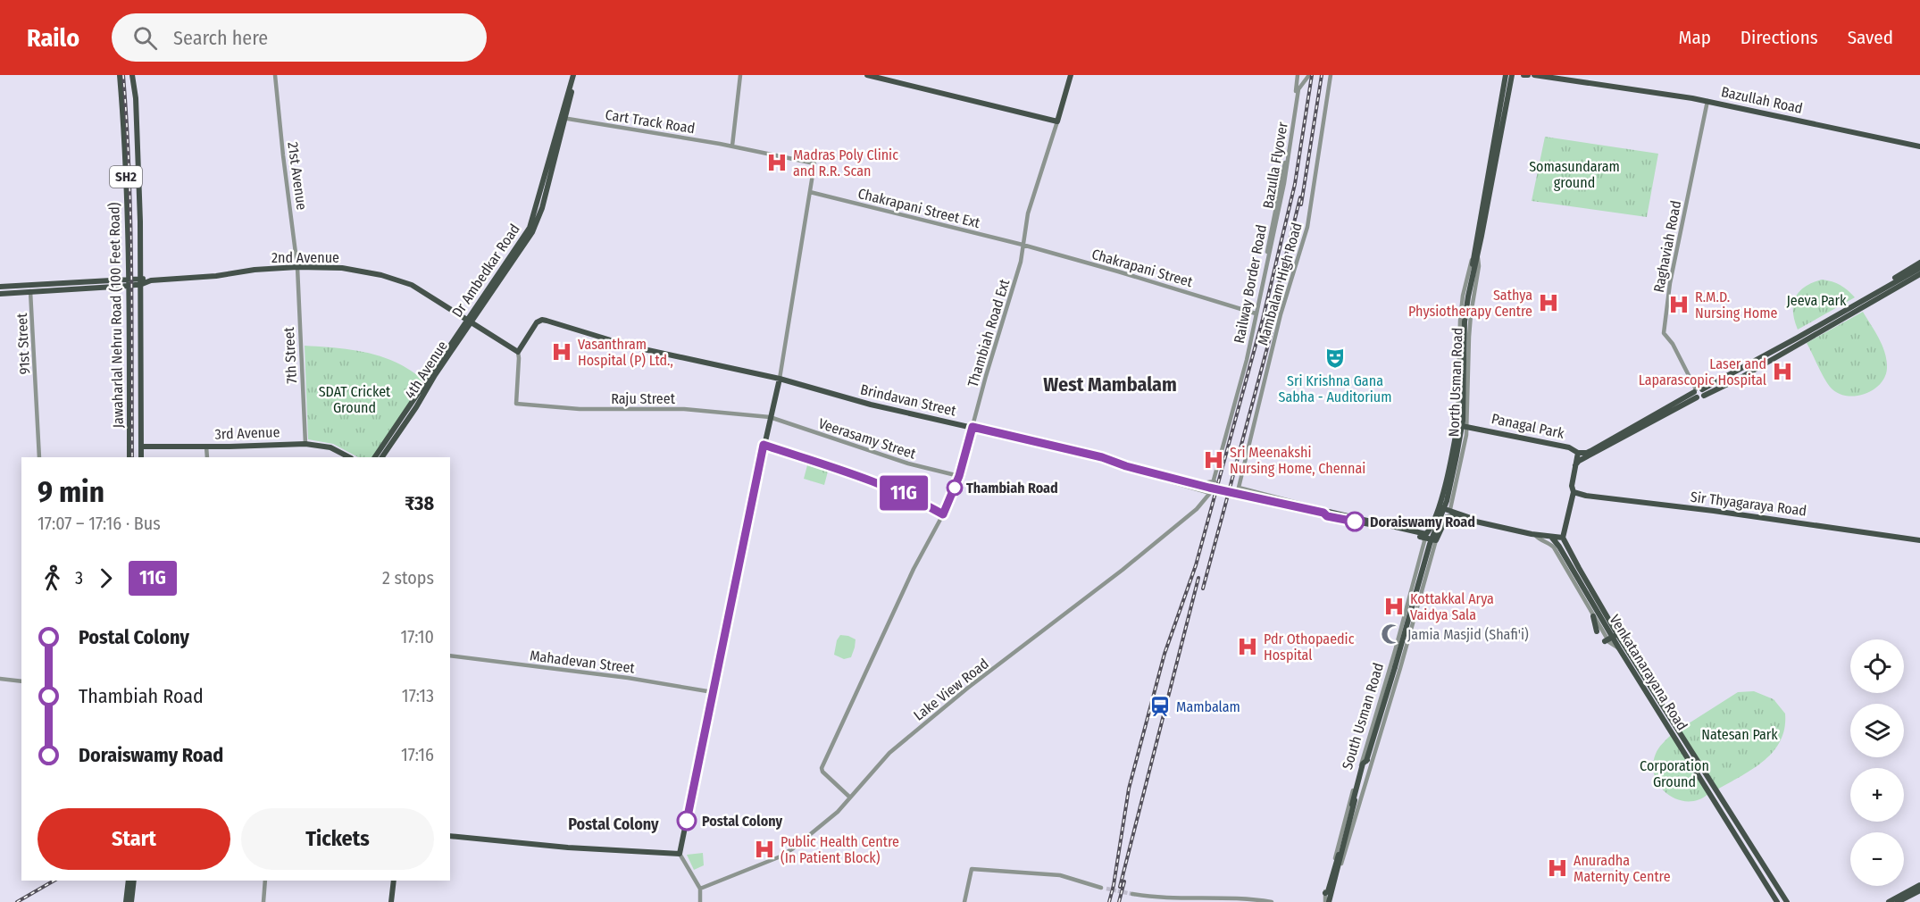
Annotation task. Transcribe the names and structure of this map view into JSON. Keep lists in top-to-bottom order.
{
  "streets": {
    "main road": [
      "Bazullah Road",
      "SH2",
      "2nd Avenue",
      "Dr Ambedkar Road",
      "Jawaharlal Nehru Road (100 Feet Road)",
      "4th Avenue",
      "North Usman Road",
      "Brindavan Street",
      "Panagal Park",
      "3rd Avenue",
      "Sir Thyagaraya Road",
      "Venkatanarayana Road"
    ],
    "street": [
      "Cart Track Road",
      "Bazulla Flyover",
      "21st Avenue",
      "Chakrapani Street Ext",
      "Raghaviah Road",
      "Chakrapani Street",
      "Railway Border Road",
      "Mambalam High Road",
      "Thambiah Road Ext",
      "91st Street",
      "7th Street",
      "Raju Street",
      "Veerasamy Street",
      "Mahadevan Street",
      "Lake View Road",
      "South Usman Road"
    ]
  },
  "crossings": [
    ["Bazullah Road", "Raghaviah Road"],
    ["Cart Track Road", "Chakrapani Street Ext"],
    ["Cart Track Road", "Dr Ambedkar Road"],
    ["Bazulla Flyover", "Railway Border Road"],
    ["21st Avenue", "2nd Avenue"],
    ["21st Avenue", "7th Street"],
    ["SH2", "2nd Avenue"],
    ["SH2", "Jawaharlal Nehru Road (100 Feet Road)"],
    ["Chakrapani Street Ext", "Chakrapani Street"],
    ["Chakrapani Street Ext", "Thambiah Road Ext"],
    ["2nd Avenue", "Dr Ambedkar Road"],
    ["2nd Avenue", "Jawaharlal Nehru Road (100 Feet Road)"],
    ["2nd Avenue", "7th Street"],
    ["2nd Avenue", "4th Avenue"],
    ["2nd Avenue", "Raju Street"],
    ["2nd Avenue", "Brindavan Street"],
    ["Chakrapani Street", "Railway Border Road"],
    ["Chakrapani Street", "Thambiah Road Ext"],
    ["Dr Ambedkar Road", "4th Avenue"],
    ["Railway Border Road", "Lake View Road"],
    ["Jawaharlal Nehru Road (100 Feet Road)", "3rd Avenue"],
    ["Thambiah Road Ext", "Brindavan Street"],
    ["7th Street", "3rd Avenue"],
    ["North Usman Road", "Panagal Park"],
    ["Raju Street", "Brindavan Street"],
    ["Raju Street", "Veerasamy Street"],
    ["Panagal Park", "Sir Thyagaraya Road"],
    ["Panagal Park", "Venkatanarayana Road"]
  ],
  "districts": ["West Mambalam", "Postal Colony"],
  "parks": [
    "Somasundaram ground",
    "Jeeva Park",
    "SDAT Cricket Ground",
    "Natesan Park",
    "Corporation Ground"
  ],
  "places": {
    "hospital": [
      "Madras Poly Clinic and R.R. Scan",
      "Sathya Physiotherapy Centre",
      "R.M.D. Nursing Home",
      "Vasanthram Hospital (P) Ltd.,",
      "Laser and Laparascopic Hospital",
      "Sri Meenakshi Nursing Home, Chennai",
      "Kottakkal Arya Vaidya Sala",
      "Pdr Othopaedic Hospital",
      "Public Health Centre (In Patient Block)",
      "Anuradha Maternity Centre"
    ],
    "theatre": ["Sri Krishna Gana Sabha - Auditorium"],
    "other": ["Thambiah Road", "Doraiswamy Road", "Postal Colony"],
    "mosque": ["Jamia Masjid (Shafi'i)"],
    "station": ["Mambalam"]
  },
  "lines": ["bus line 11G"],
  "page": {
    "header": "Railo",
    "search": "Search here",
    "nav": ["Map", "Directions", "Saved"],
    "on_map": "11G",
    "heading": ["9 min", "17:07 – 17:16 · Bus", "₹38"],
    "legs": ["3", "11G", "2 stops"],
    "list": [
      {
        "name": "Postal Colony",
        "value": "17:10"
      },
      {
        "name": "Thambiah Road",
        "value": "17:13"
      },
      {
        "name": "Doraiswamy Road",
        "value": "17:16"
      }
    ],
    "map_buttons": ["+", "−"],
    "buttons": ["Start", "Tickets"]
  }
}
